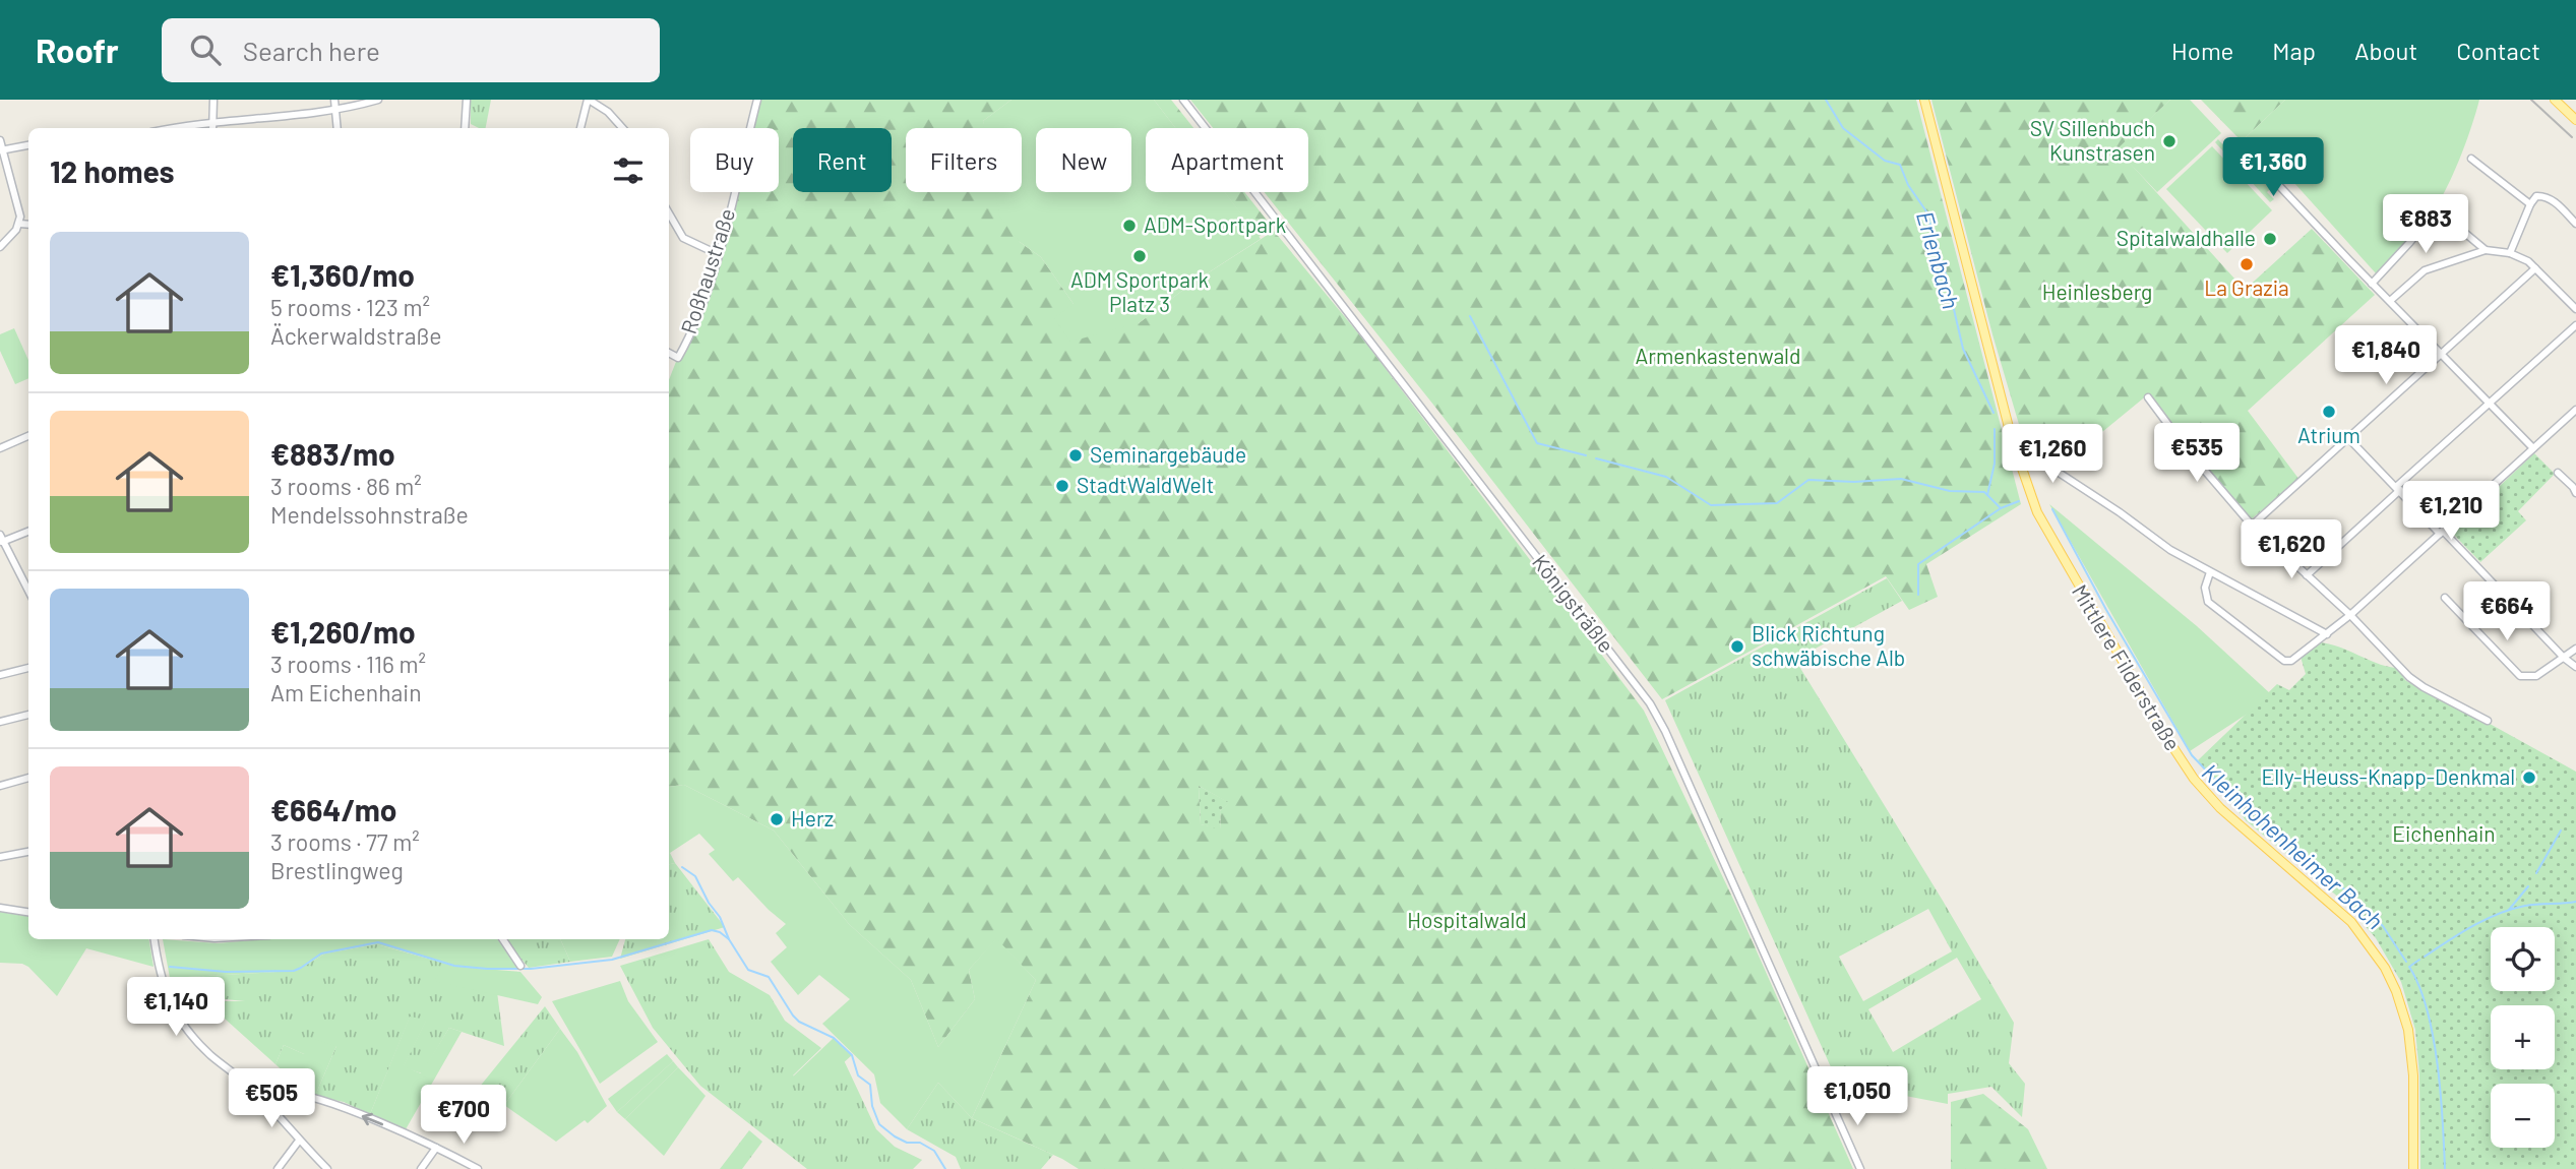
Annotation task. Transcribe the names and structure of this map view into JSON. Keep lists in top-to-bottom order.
{
  "streets": {
    "main road": ["Mittlere Filderstraße"],
    "street": ["Roßhaustraße", "Königsträßle"]
  },
  "water": ["Erlenbach", "Kleinhohenheimer Bach"],
  "parks": [
    "Heinlesberg",
    "Armenkastenwald",
    "Eichenhain",
    "Hospitalwald"
  ],
  "places": [
    "SV Sillenbuch Kunstrasen",
    "ADM-Sportpark",
    "Spitalwaldhalle",
    "ADM Sportpark Platz 3",
    "La Grazia",
    "Atrium",
    "Seminargebäude",
    "StadtWaldWelt",
    "Blick Richtung schwäbische Alb",
    "Elly-Heuss-Knapp-Denkmal",
    "Herz"
  ],
  "page": {
    "header": "Roofr",
    "search": "Search here",
    "nav": [
      "Home",
      "Map",
      "About",
      "Contact"
    ],
    "chip": [
      "Buy",
      "Rent",
      "Filters",
      "New",
      "Apartment"
    ],
    "heading": "12 homes",
    "price": [
      "€1,360",
      "€883",
      "€1,840",
      "€535",
      "€1,260",
      "€1,210",
      "€1,620",
      "€664",
      "€1,140",
      "€1,050",
      "€505",
      "€700"
    ],
    "list": [
      {
        "name": "€1,360/mo",
        "note": "5 rooms · 123 m² · Äckerwaldstraße"
      },
      {
        "name": "€883/mo",
        "note": "3 rooms · 86 m² · Mendelssohnstraße"
      },
      {
        "name": "€1,260/mo",
        "note": "3 rooms · 116 m² · Am Eichenhain"
      },
      {
        "name": "€664/mo",
        "note": "3 rooms · 77 m² · Brestlingweg"
      }
    ],
    "map_buttons": ["+", "−"]
  }
}
